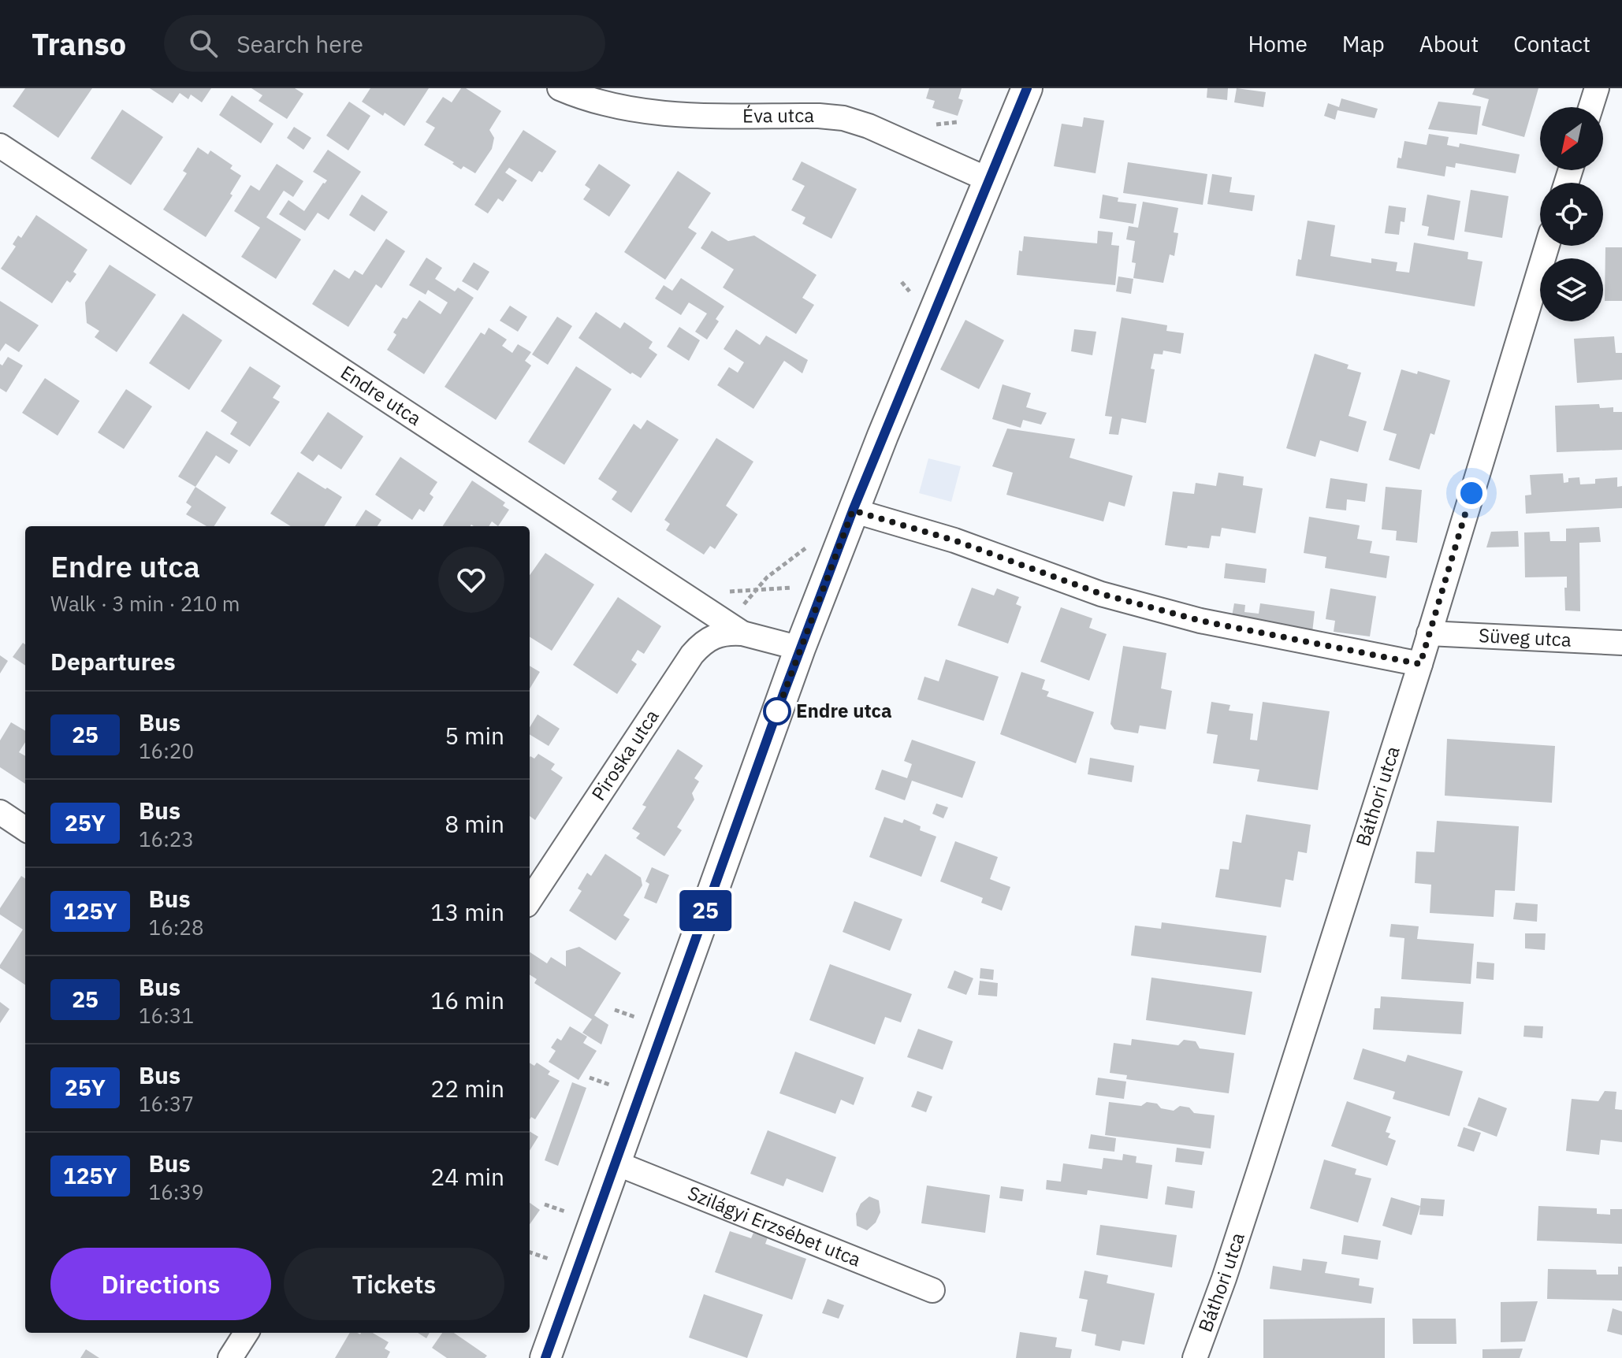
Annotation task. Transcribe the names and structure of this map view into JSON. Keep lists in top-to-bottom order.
{
  "streets": {
    "street": [
      "Éva utca",
      "Endre utca",
      "Süveg utca",
      "Piroska utca",
      "Báthori utca",
      "Szilágyi Erzsébet utca"
    ]
  },
  "crossings": [
    ["Endre utca", "Piroska utca"],
    ["Süveg utca", "Báthori utca"]
  ],
  "places": ["Endre utca"],
  "lines": ["bus line 25"],
  "north": "bottom left",
  "page": {
    "header": "Transo",
    "search": "Search here",
    "nav": [
      "Home",
      "Map",
      "About",
      "Contact"
    ],
    "on_map": "25",
    "heading": [
      ["Endre utca", "Walk · 3 min · 210 m"],
      "Departures"
    ],
    "list": [
      {
        "mark": "25",
        "name": "Bus",
        "note": "16:20",
        "value": "5 min"
      },
      {
        "mark": "25Y",
        "name": "Bus",
        "note": "16:23",
        "value": "8 min"
      },
      {
        "mark": "125Y",
        "name": "Bus",
        "note": "16:28",
        "value": "13 min"
      },
      {
        "mark": "25",
        "name": "Bus",
        "note": "16:31",
        "value": "16 min"
      },
      {
        "mark": "25Y",
        "name": "Bus",
        "note": "16:37",
        "value": "22 min"
      },
      {
        "mark": "125Y",
        "name": "Bus",
        "note": "16:39",
        "value": "24 min"
      }
    ],
    "buttons": ["Directions", "Tickets"]
  }
}
